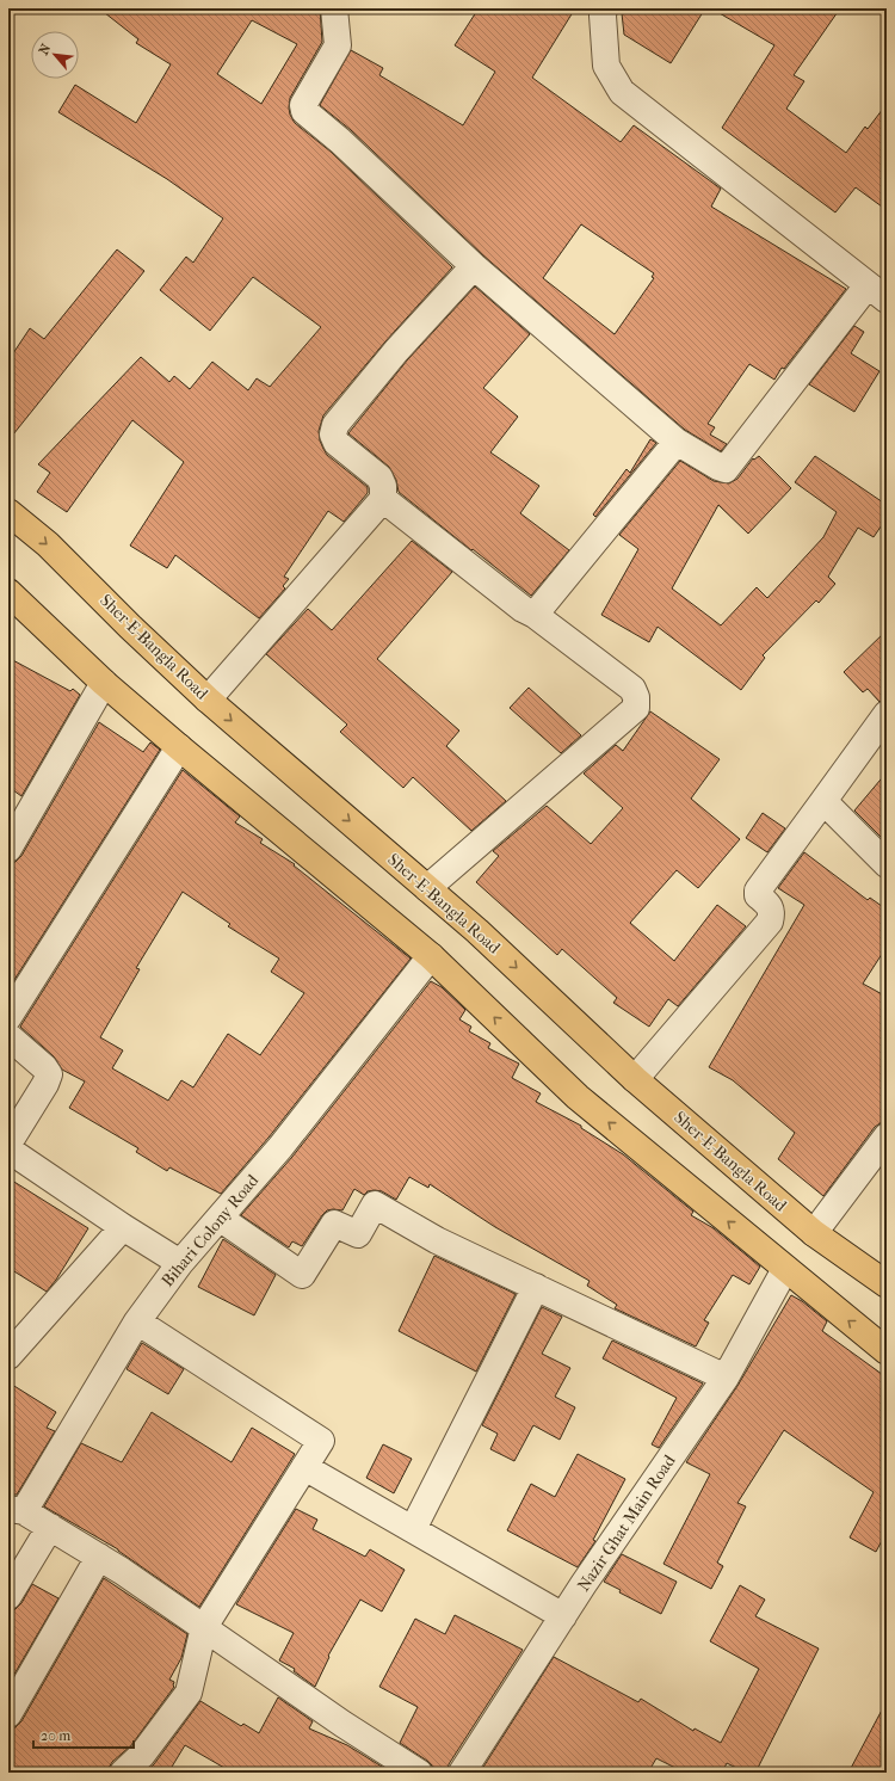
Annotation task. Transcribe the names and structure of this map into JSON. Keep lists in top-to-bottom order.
{
  "streets": {
    "highway": ["Sher-E-Bangla Road"],
    "street": ["Bihari Colony Road", "Nazir Ghat Main Road"]
  },
  "scale_bar": "20 m",
  "north": "top left"
}
